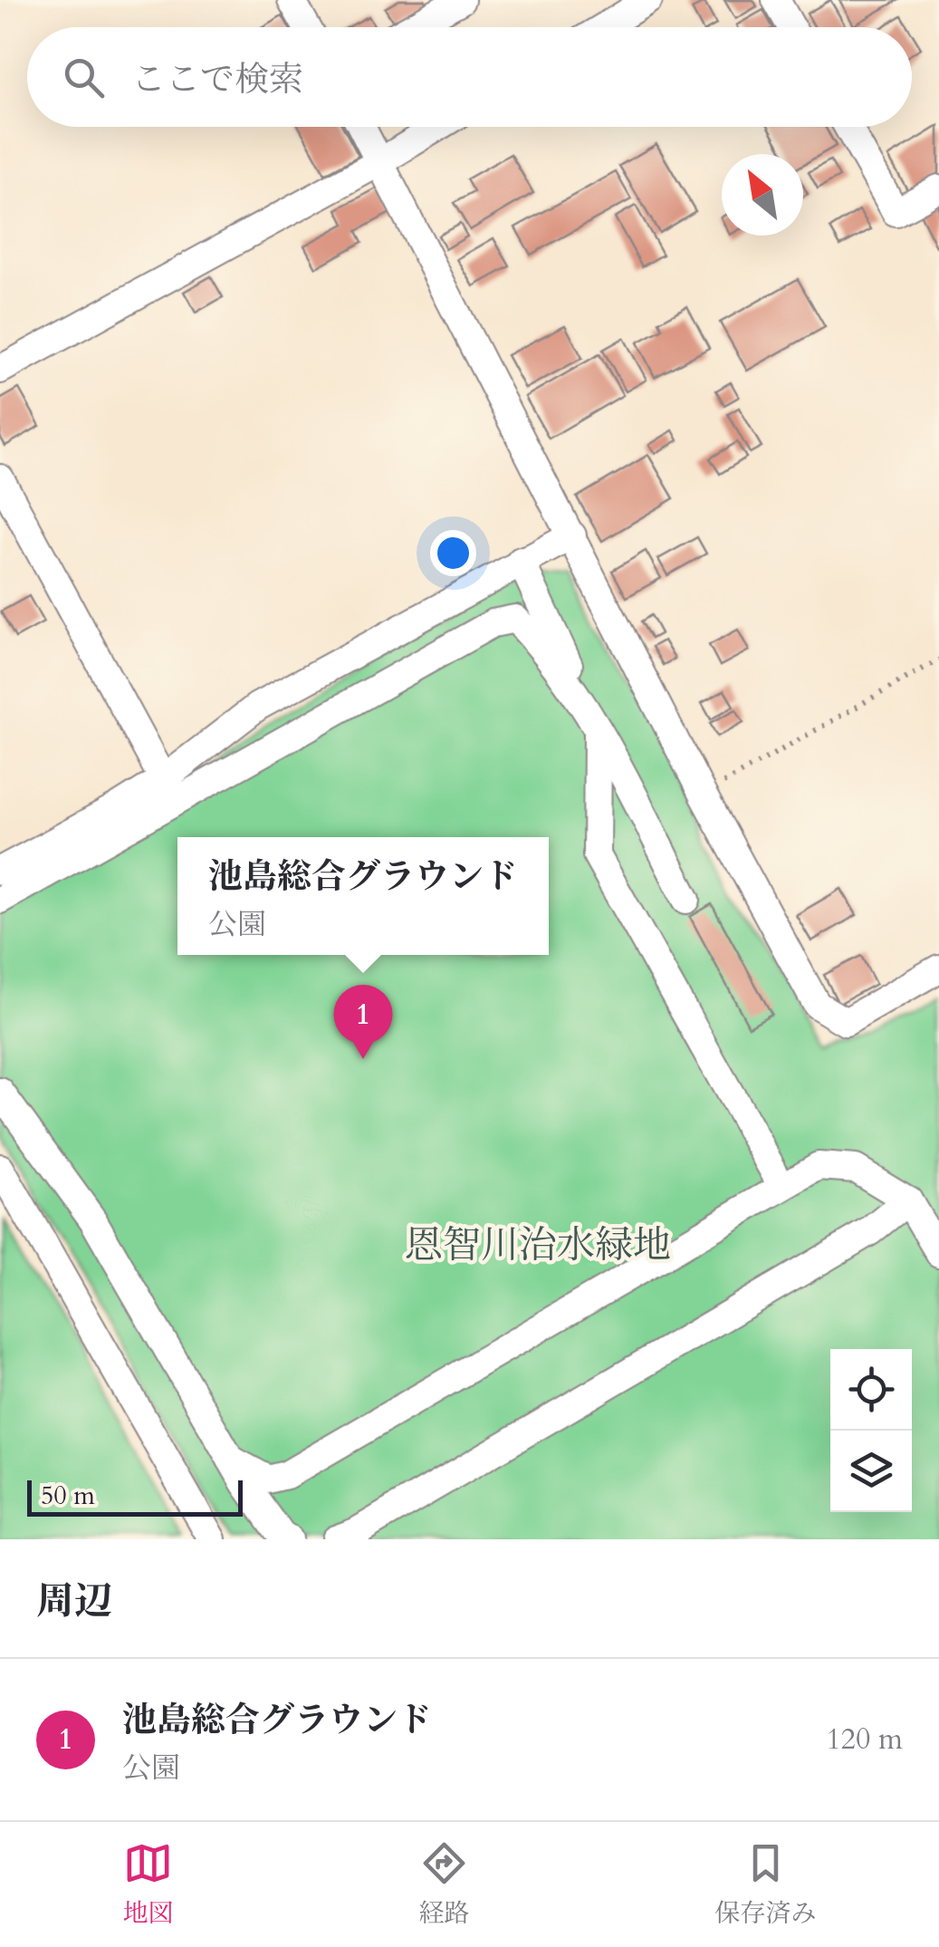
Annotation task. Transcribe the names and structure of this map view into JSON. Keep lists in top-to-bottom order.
{
  "parks": ["恩智川治水緑地"],
  "scale_bar": "50 m",
  "north": "top left",
  "page": {
    "search": "ここで検索",
    "popup": ["池島総合グラウンド", "公園"],
    "pins": "1",
    "scale": "50 m",
    "heading": "周辺",
    "list": [
      {
        "mark": "1",
        "name": "池島総合グラウンド",
        "note": "公園",
        "value": "120 m"
      }
    ],
    "nav": ["地図", "経路", "保存済み"]
  }
}
